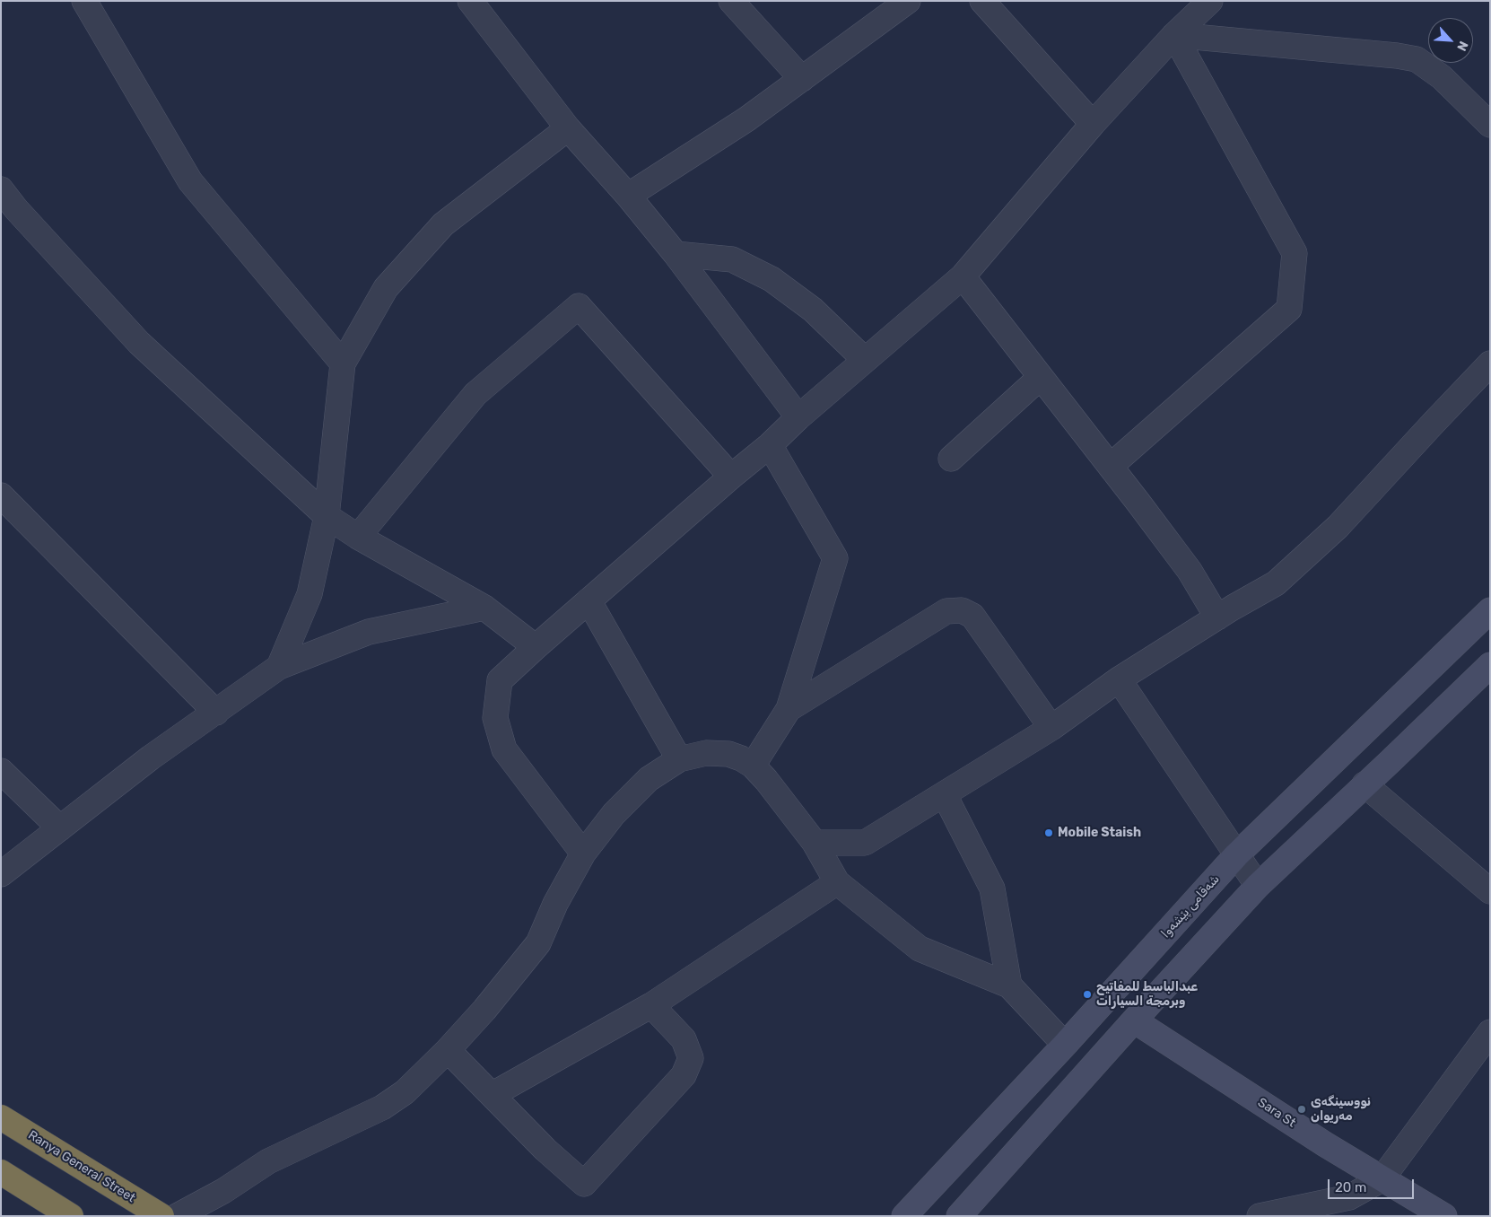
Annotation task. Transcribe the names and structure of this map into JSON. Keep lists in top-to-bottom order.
{
  "streets": {
    "highway": ["Ranya General Street"],
    "main road": ["شەقامی پێشەوا", "Sara St"]
  },
  "places": ["Mobile Staish", "عبدالباسط للمفاتيح وبرمجة السيارات", "نووسینگەی مەریوان"],
  "scale_bar": "20 m",
  "north": "bottom right"
}
